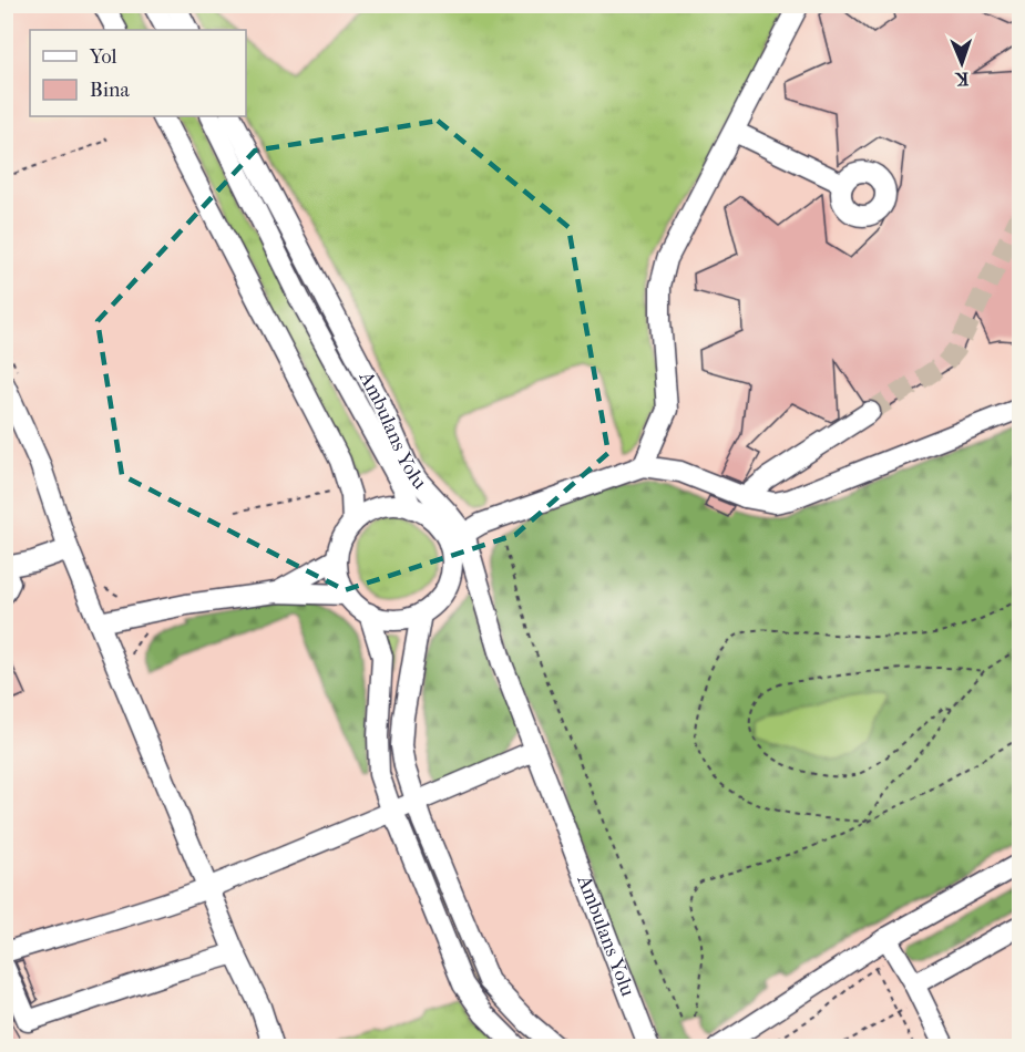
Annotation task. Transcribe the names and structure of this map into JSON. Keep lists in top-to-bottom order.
{
  "streets": {
    "lane": ["Ambulans Yolu"]
  },
  "legend": ["Yol", "Bina"],
  "north": "bottom"
}
